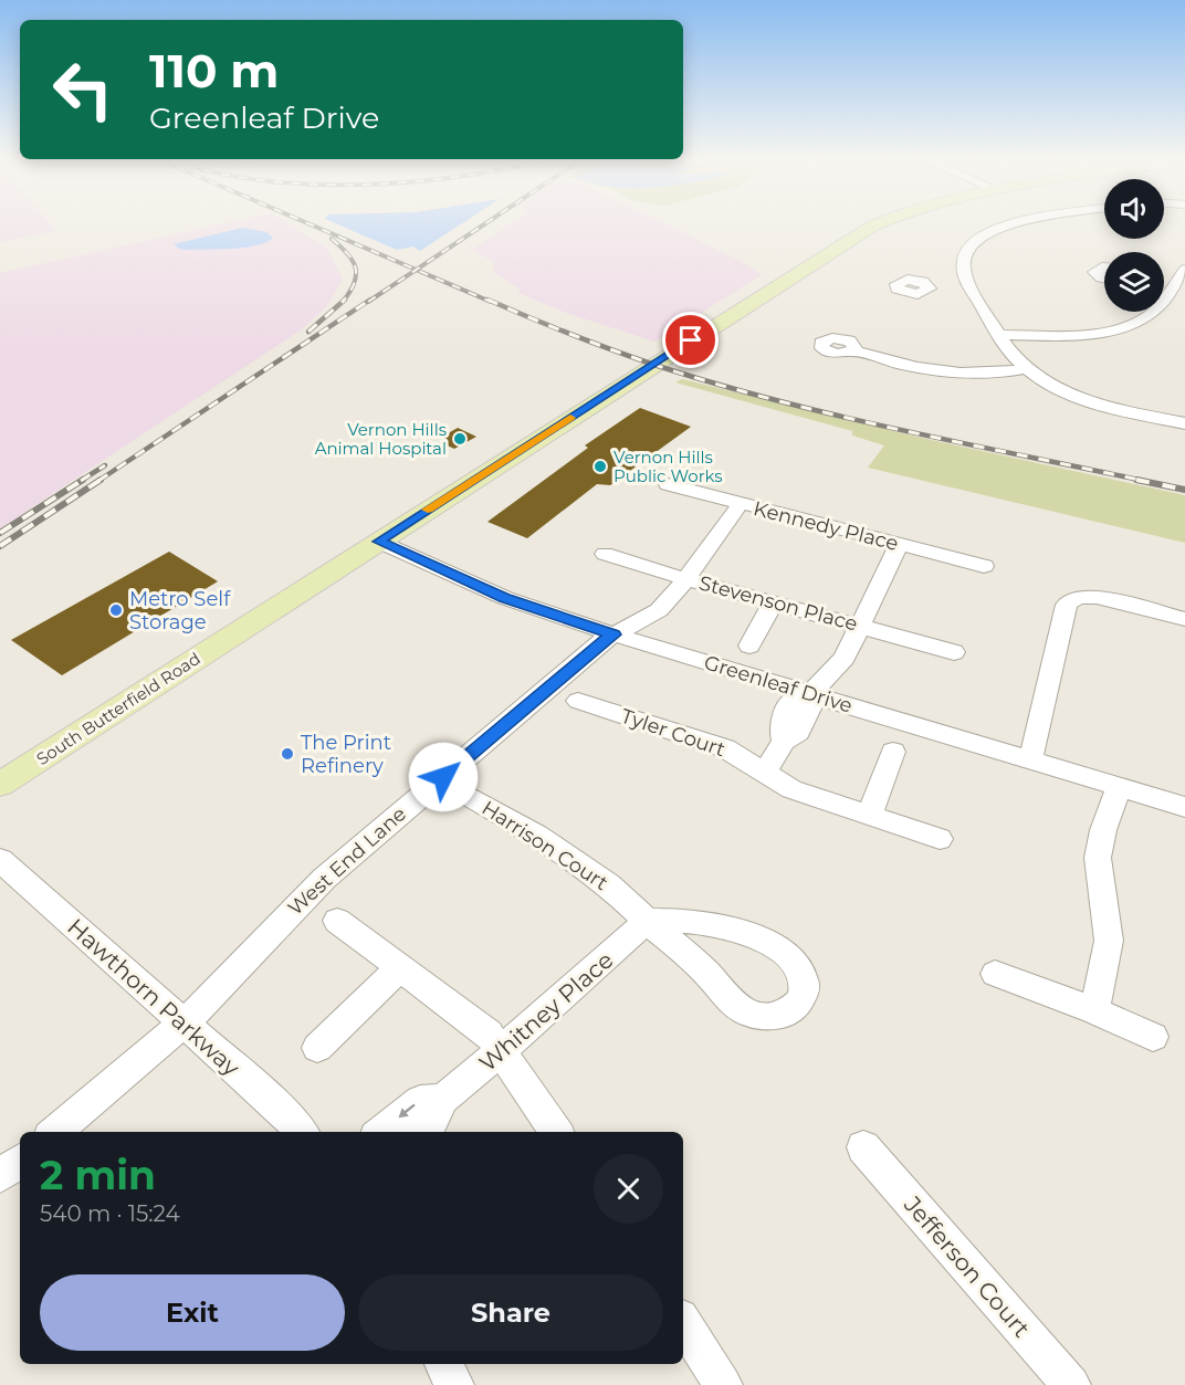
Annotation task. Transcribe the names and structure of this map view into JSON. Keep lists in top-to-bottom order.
{
  "streets": {
    "main road": ["South Butterfield Road"],
    "street": [
      "Kennedy Place",
      "Stevenson Place",
      "Greenleaf Drive",
      "Tyler Court",
      "Harrison Court",
      "West End Lane",
      "Hawthorn Parkway",
      "Whitney Place",
      "Jefferson Court"
    ]
  },
  "crossings": [
    ["Kennedy Place", "West End Lane"],
    ["Stevenson Place", "West End Lane"],
    ["Greenleaf Drive", "South Butterfield Road"],
    ["Greenleaf Drive", "West End Lane"],
    ["Harrison Court", "Whitney Place"],
    ["West End Lane", "Hawthorn Parkway"]
  ],
  "places": [
    "Vernon Hills Animal Hospital",
    "Vernon Hills Public Works",
    "Metro Self Storage",
    "The Print Refinery"
  ],
  "page": {
    "turn": ["110 m", "Greenleaf Drive"],
    "heading": ["2 min", "540 m · 15:24"],
    "buttons": ["Exit", "Share"]
  }
}
